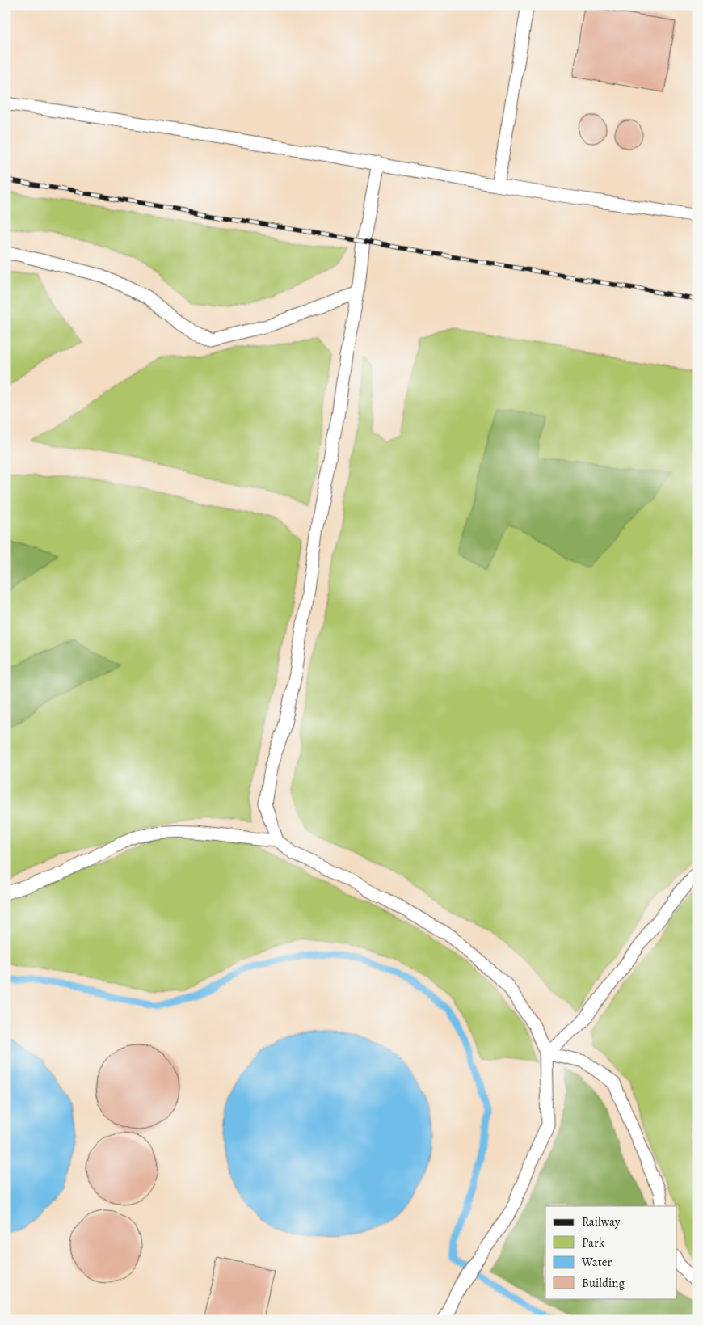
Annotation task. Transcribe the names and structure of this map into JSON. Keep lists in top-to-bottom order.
{
  "legend": [
    "Railway",
    "Park",
    "Water",
    "Building"
  ]
}
